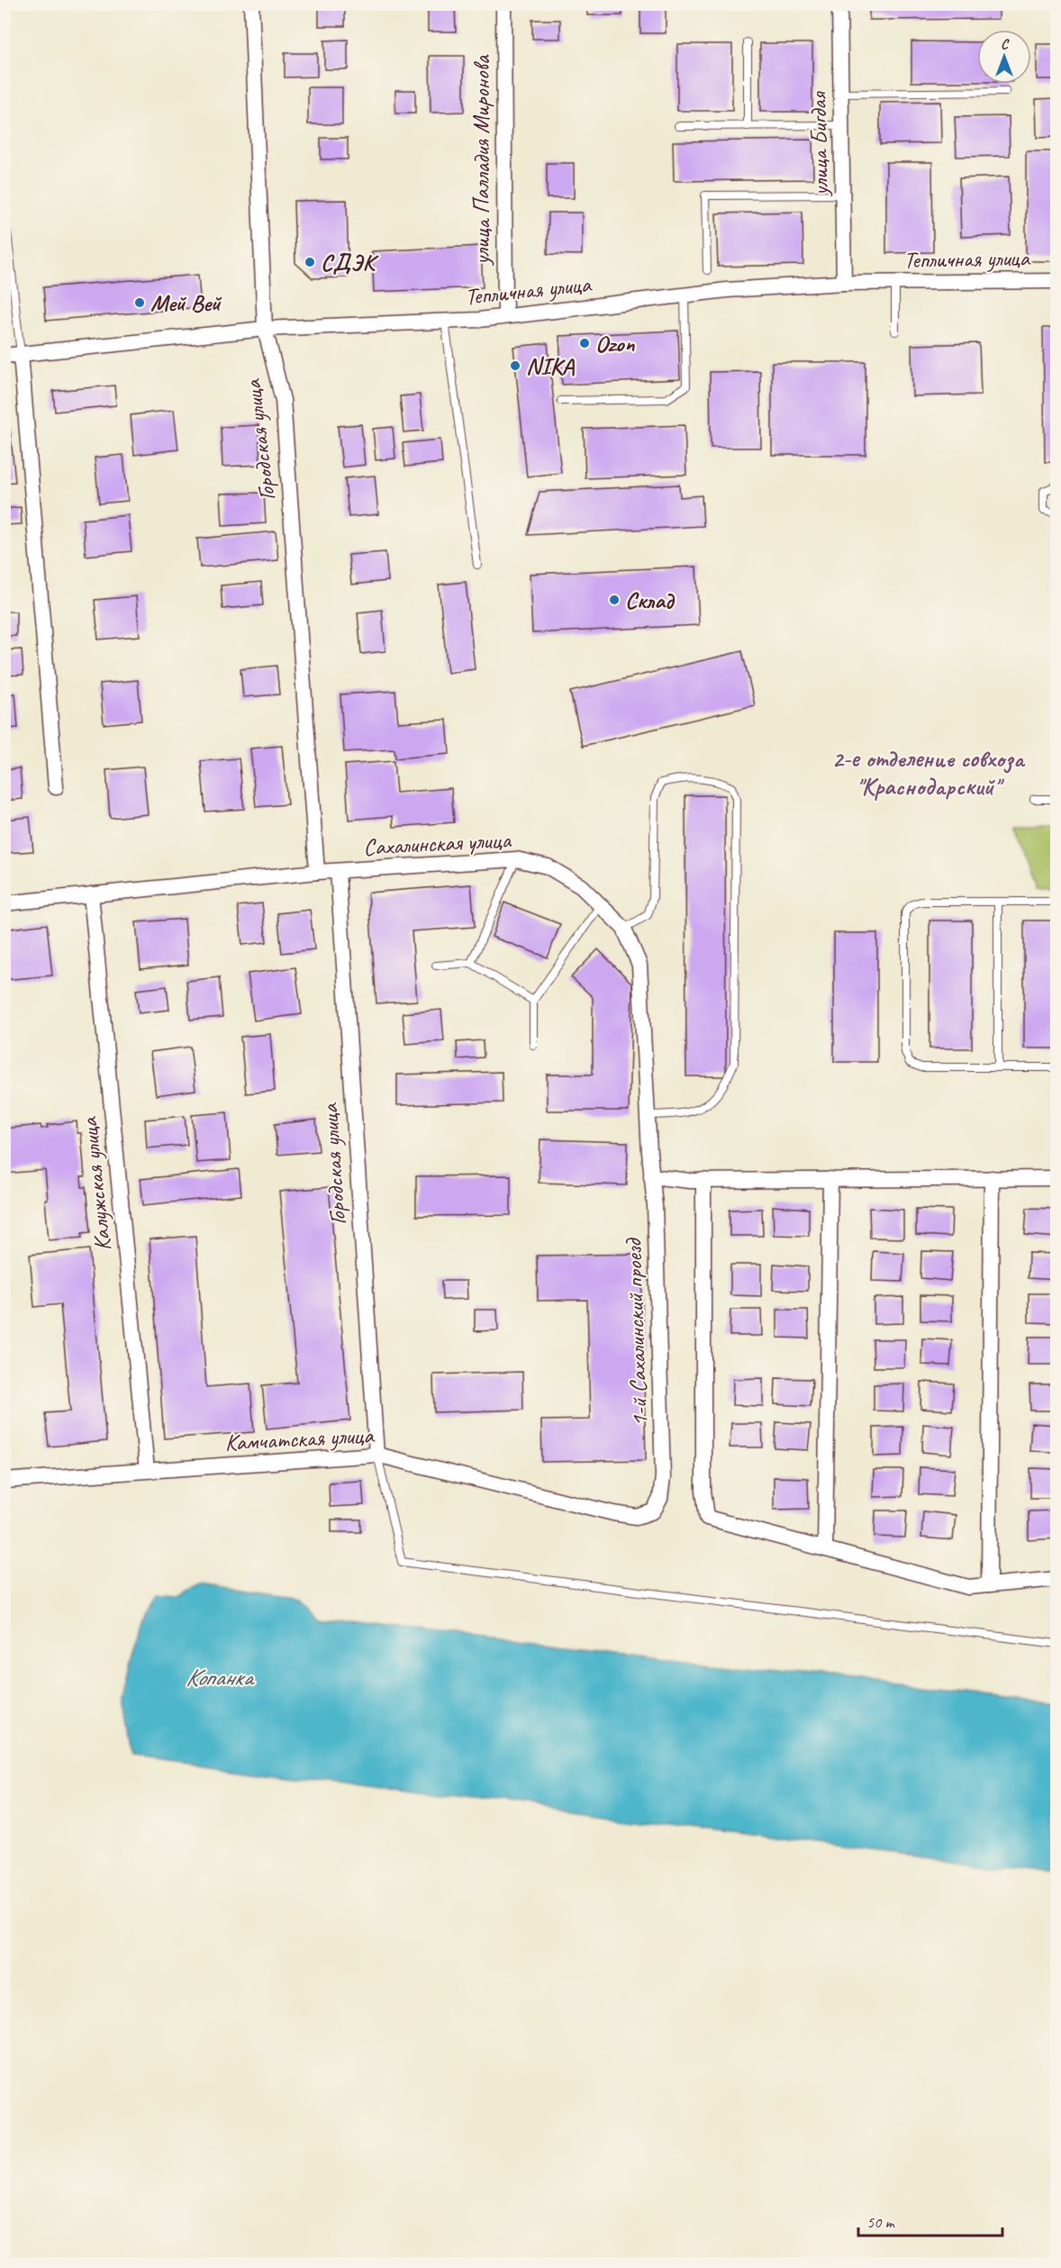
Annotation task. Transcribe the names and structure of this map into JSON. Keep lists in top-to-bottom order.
{
  "streets": {
    "street": [
      "улица Бигдая",
      "улица Палладия Миронова",
      "Тепличная улица",
      "Городская улица",
      "Сахалинская улица",
      "Калужская улица",
      "1-й Сахалинский проезд",
      "Камчатская улица"
    ]
  },
  "crossings": [
    ["улица Бигдая", "Тепличная улица"],
    ["улица Палладия Миронова", "Тепличная улица"],
    ["Тепличная улица", "Городская улица"],
    ["Городская улица", "Сахалинская улица"],
    ["Городская улица", "Камчатская улица"],
    ["Сахалинская улица", "Калужская улица"],
    ["Сахалинская улица", "1-й Сахалинский проезд"],
    ["Калужская улица", "Камчатская улица"],
    ["1-й Сахалинский проезд", "Камчатская улица"]
  ],
  "districts": ["2-е отделение совхоза \"Краснодарский\""],
  "water": ["Копанка"],
  "places": [
    "СДЭК",
    "Мей Вей",
    "Ozon",
    "NIKA",
    "Склад"
  ],
  "scale_bar": "50 m",
  "north": "top"
}
